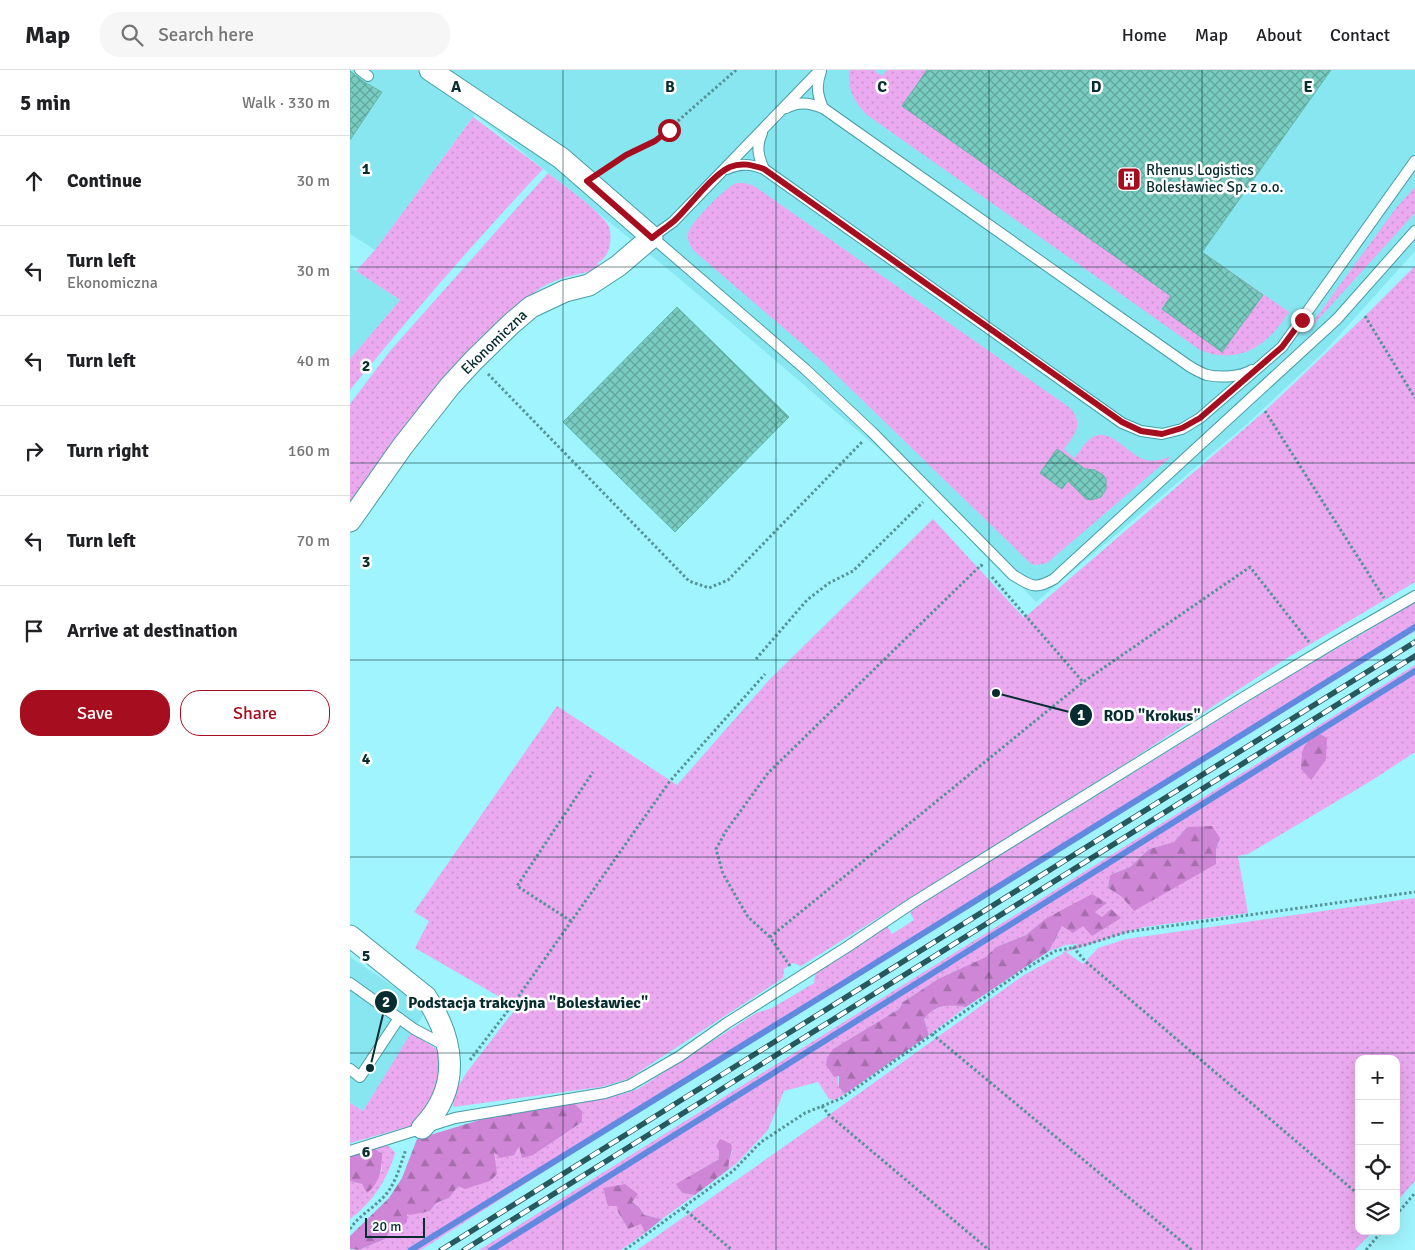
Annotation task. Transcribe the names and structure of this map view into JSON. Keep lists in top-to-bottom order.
{
  "streets": {
    "street": ["Ekonomiczna"]
  },
  "places": {
    "building": ["Rhenus Logistics Bolesławiec Sp. z o.o."],
    "other": ["ROD \"Krokus\"", "Podstacja trakcyjna \"Bolesławiec\""]
  },
  "scale_bar": "20 m",
  "page": {
    "header": "Map",
    "search": "Search here",
    "nav": [
      "Home",
      "Map",
      "About",
      "Contact"
    ],
    "heading": ["5 min", "Walk · 330 m"],
    "list": [
      ["Continue", "30 m"],
      ["Turn left", "Ekonomiczna", "30 m"],
      ["Turn left", "40 m"],
      ["Turn right", "160 m"],
      ["Turn left", "70 m"],
      "Arrive at destination"
    ],
    "buttons": ["Save", "Share"],
    "map_buttons": ["+", "−"],
    "scale": "20 m"
  },
  "grid": {
    "columns": [
      "A",
      "B",
      "C",
      "D",
      "E"
    ],
    "rows": [
      "1",
      "2",
      "3",
      "4",
      "5",
      "6"
    ]
  }
}
